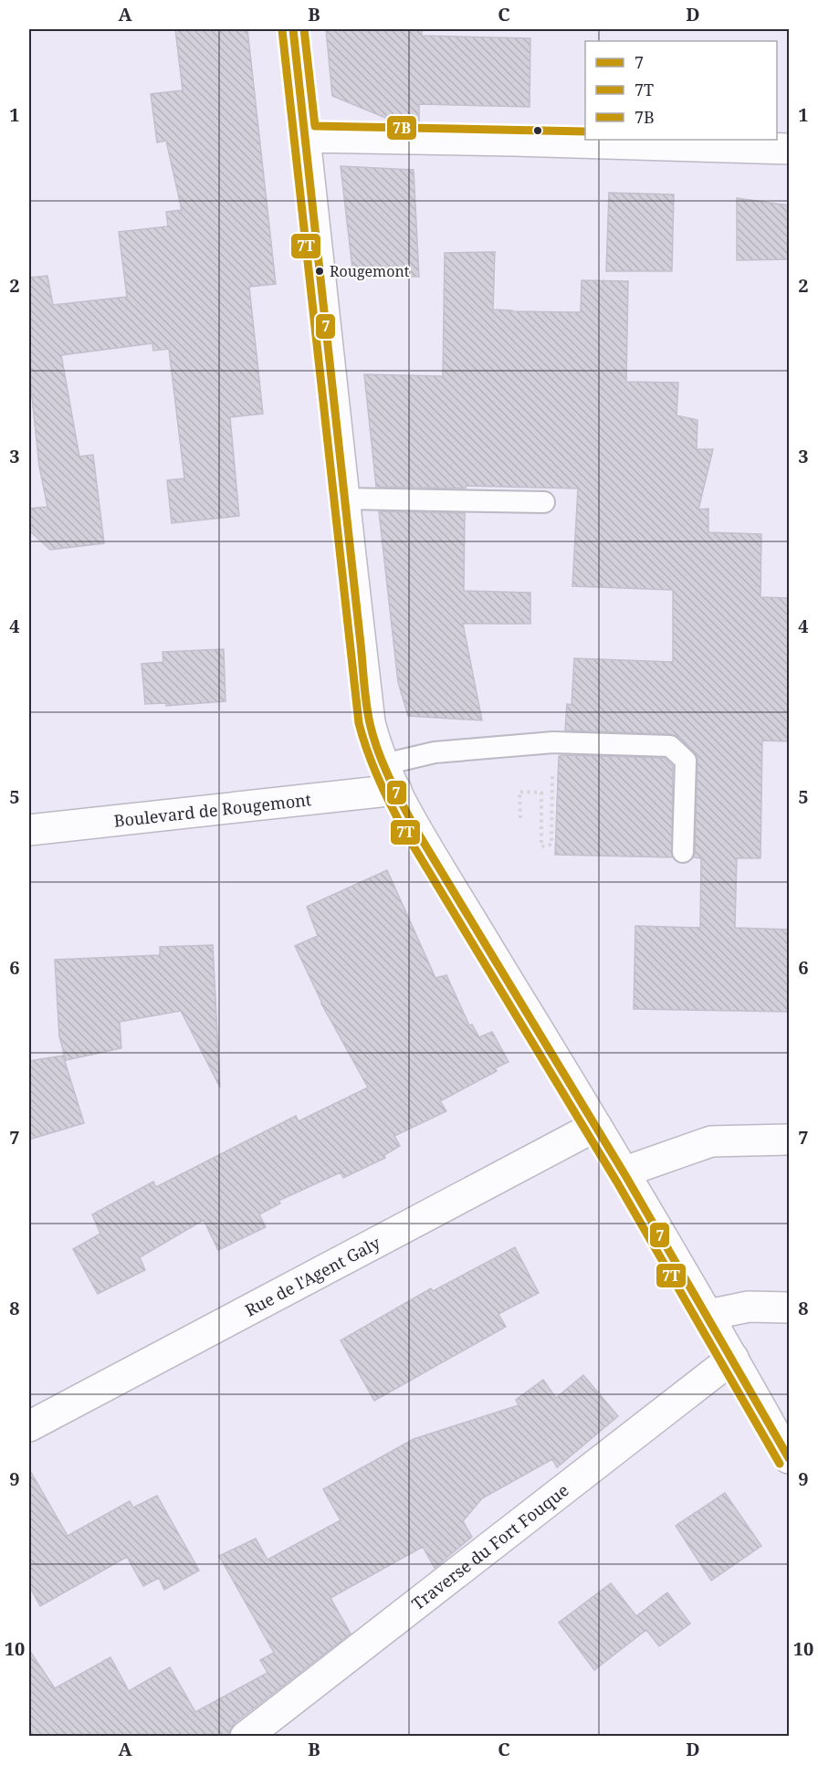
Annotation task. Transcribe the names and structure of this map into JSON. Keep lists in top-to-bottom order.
{
  "streets": {
    "street": ["Boulevard de Rougemont", "Rue de l'Agent Galy", "Traverse du Fort Fouque"]
  },
  "places": ["Rougemont"],
  "lines": ["transit line 7", "transit line 7B", "transit line 7T"],
  "legend": ["7", "7T", "7B"],
  "grid": {
    "columns": [
      "A",
      "B",
      "C",
      "D"
    ],
    "rows": [
      "1",
      "2",
      "3",
      "4",
      "5",
      "6",
      "7",
      "8",
      "9",
      "10"
    ]
  }
}
